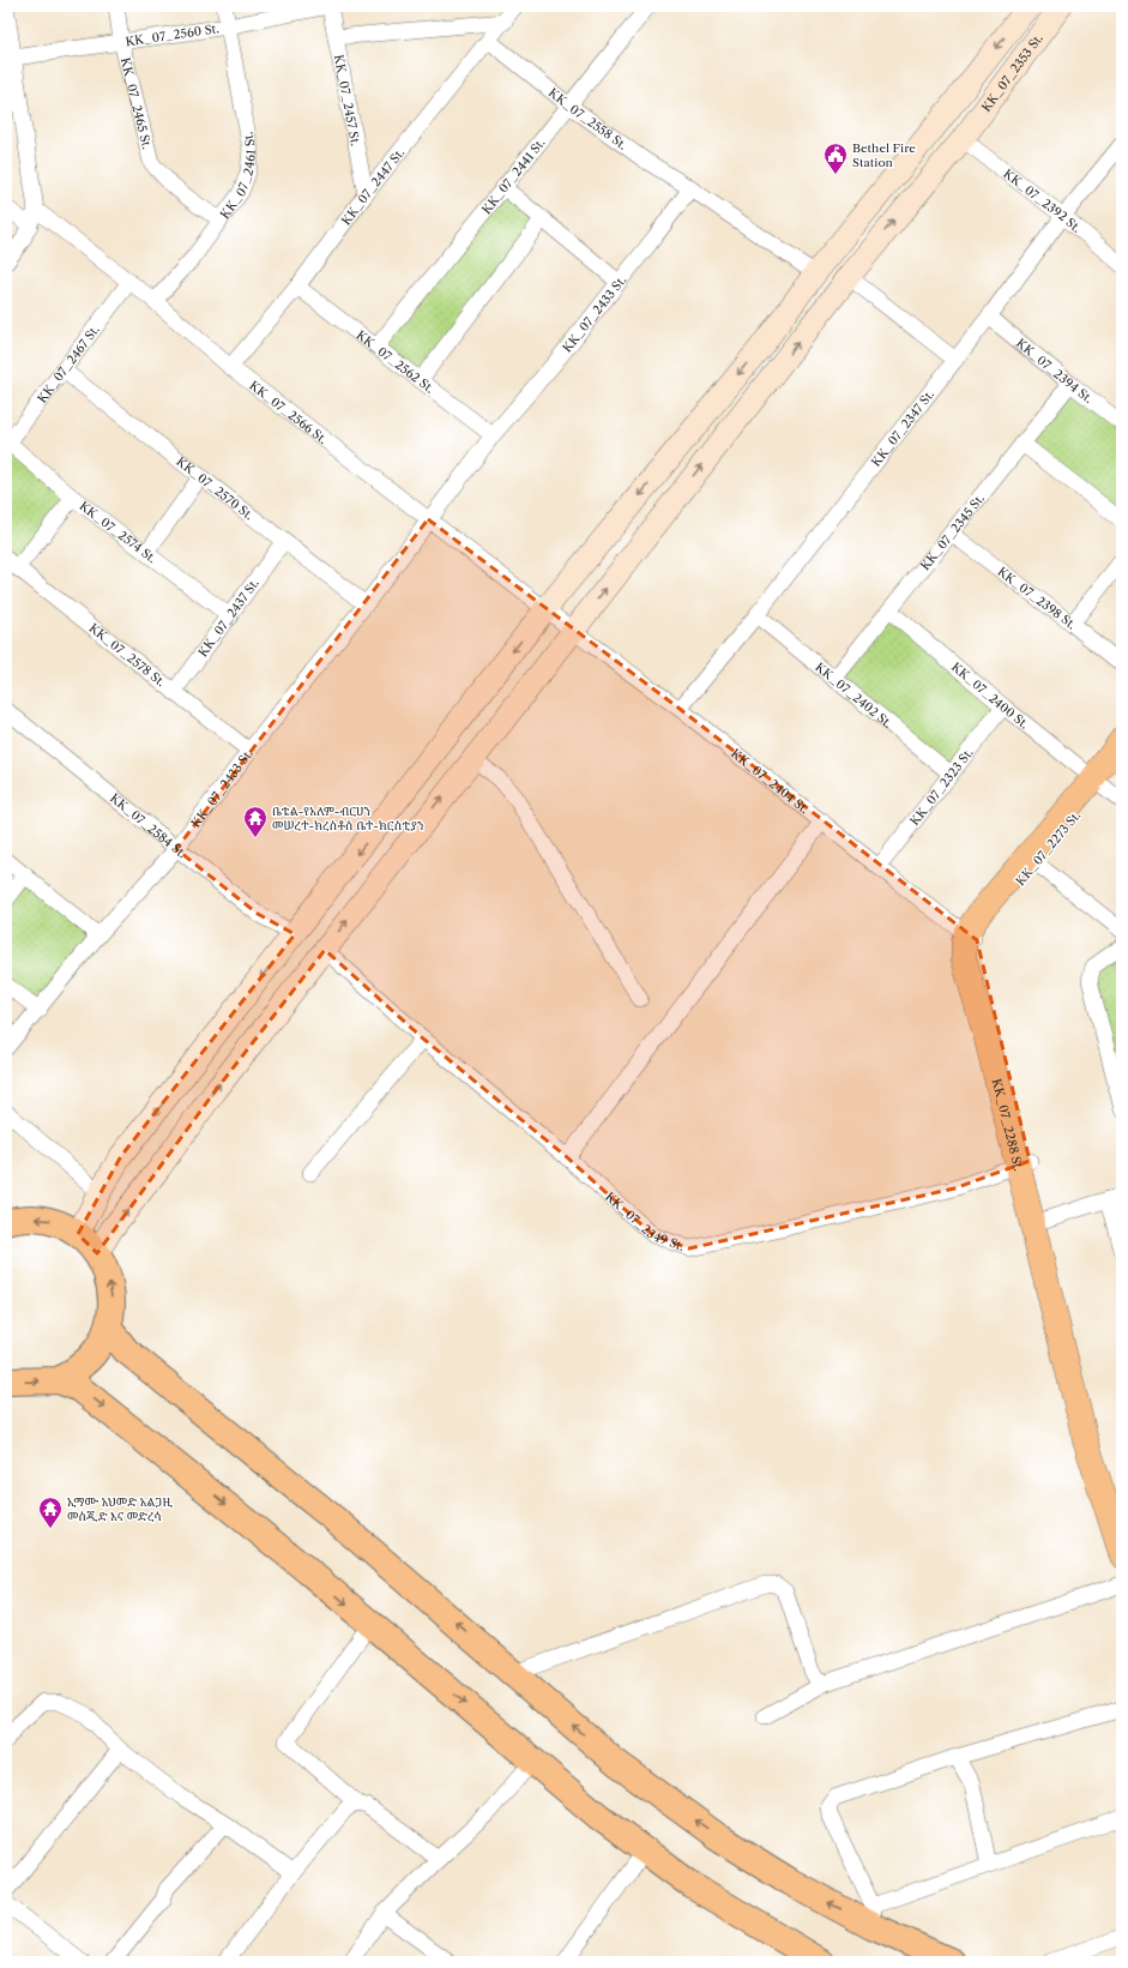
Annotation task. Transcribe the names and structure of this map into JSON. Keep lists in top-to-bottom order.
{
  "streets": {
    "main road": ["KK_07_2273 St.", "KK_07_2288 St."],
    "street": [
      "KK_07_2560 St.",
      "KK_07_2353 St.",
      "KK_07_2457 St.",
      "KK_07_2465 St.",
      "KK_07_2558 St.",
      "KK_07_2461 St.",
      "KK_07_2441 St.",
      "KK_07_2447 St.",
      "KK_07_2392 St.",
      "KK_07_2433 St.",
      "KK_07_2562 St.",
      "KK_07_2467 St.",
      "KK_07_2394 St.",
      "KK_07_2566 St.",
      "KK_07_2347 St.",
      "KK_07_2570 St.",
      "KK_07_2574 St.",
      "KK_07_2345 St.",
      "KK_07_2398 St.",
      "KK_07_2437 St.",
      "KK_07_2578 St.",
      "KK_07_2402 St.",
      "KK_07_2400 St.",
      "KK_07_2404 St.",
      "KK_07_2323 St.",
      "KK_07_2584 St.",
      "KK_07_2349 St."
    ]
  },
  "crossings": [
    ["KK_07_2560 St.", "KK_07_2457 St."],
    ["KK_07_2560 St.", "KK_07_2465 St."],
    ["KK_07_2560 St.", "KK_07_2461 St."],
    ["KK_07_2353 St.", "KK_07_2392 St."],
    ["KK_07_2353 St.", "KK_07_2566 St."],
    ["KK_07_2353 St.", "KK_07_2404 St."],
    ["KK_07_2353 St.", "KK_07_2349 St."],
    ["KK_07_2457 St.", "KK_07_2447 St."],
    ["KK_07_2465 St.", "KK_07_2461 St."],
    ["KK_07_2558 St.", "KK_07_2441 St."],
    ["KK_07_2558 St.", "KK_07_2447 St."],
    ["KK_07_2558 St.", "KK_07_2433 St."],
    ["KK_07_2461 St.", "KK_07_2566 St."],
    ["KK_07_2441 St.", "KK_07_2562 St."],
    ["KK_07_2447 St.", "KK_07_2562 St."],
    ["KK_07_2447 St.", "KK_07_2566 St."],
    ["KK_07_2392 St.", "KK_07_2347 St."],
    ["KK_07_2433 St.", "KK_07_2562 St."],
    ["KK_07_2433 St.", "KK_07_2566 St."],
    ["KK_07_2433 St.", "KK_07_2570 St."],
    ["KK_07_2433 St.", "KK_07_2578 St."],
    ["KK_07_2433 St.", "KK_07_2584 St."],
    ["KK_07_2467 St.", "KK_07_2566 St."],
    ["KK_07_2467 St.", "KK_07_2570 St."],
    ["KK_07_2467 St.", "KK_07_2574 St."],
    ["KK_07_2394 St.", "KK_07_2347 St."],
    ["KK_07_2394 St.", "KK_07_2345 St."],
    ["KK_07_2566 St.", "KK_07_2404 St."],
    ["KK_07_2347 St.", "KK_07_2402 St."],
    ["KK_07_2347 St.", "KK_07_2404 St."],
    ["KK_07_2570 St.", "KK_07_2437 St."],
    ["KK_07_2574 St.", "KK_07_2437 St."],
    ["KK_07_2345 St.", "KK_07_2398 St."],
    ["KK_07_2345 St.", "KK_07_2402 St."],
    ["KK_07_2345 St.", "KK_07_2400 St."],
    ["KK_07_2437 St.", "KK_07_2578 St."],
    ["KK_07_2402 St.", "KK_07_2323 St."],
    ["KK_07_2400 St.", "KK_07_2323 St."],
    ["KK_07_2400 St.", "KK_07_2273 St."],
    ["KK_07_2404 St.", "KK_07_2323 St."],
    ["KK_07_2404 St.", "KK_07_2273 St."],
    ["KK_07_2404 St.", "KK_07_2288 St."],
    ["KK_07_2273 St.", "KK_07_2288 St."],
    ["KK_07_2288 St.", "KK_07_2349 St."]
  ],
  "places": {
    "public building": ["Bethel Fire Station"],
    "temple": ["ቤቴል-የአለም-ብርሀን መሠረተ-ክረስቶስ ቤተ-ክርስቲያን", "ኢማሙ አህመድ አልጋዚ መስጂድ እና መድረሳ"]
  }
}
